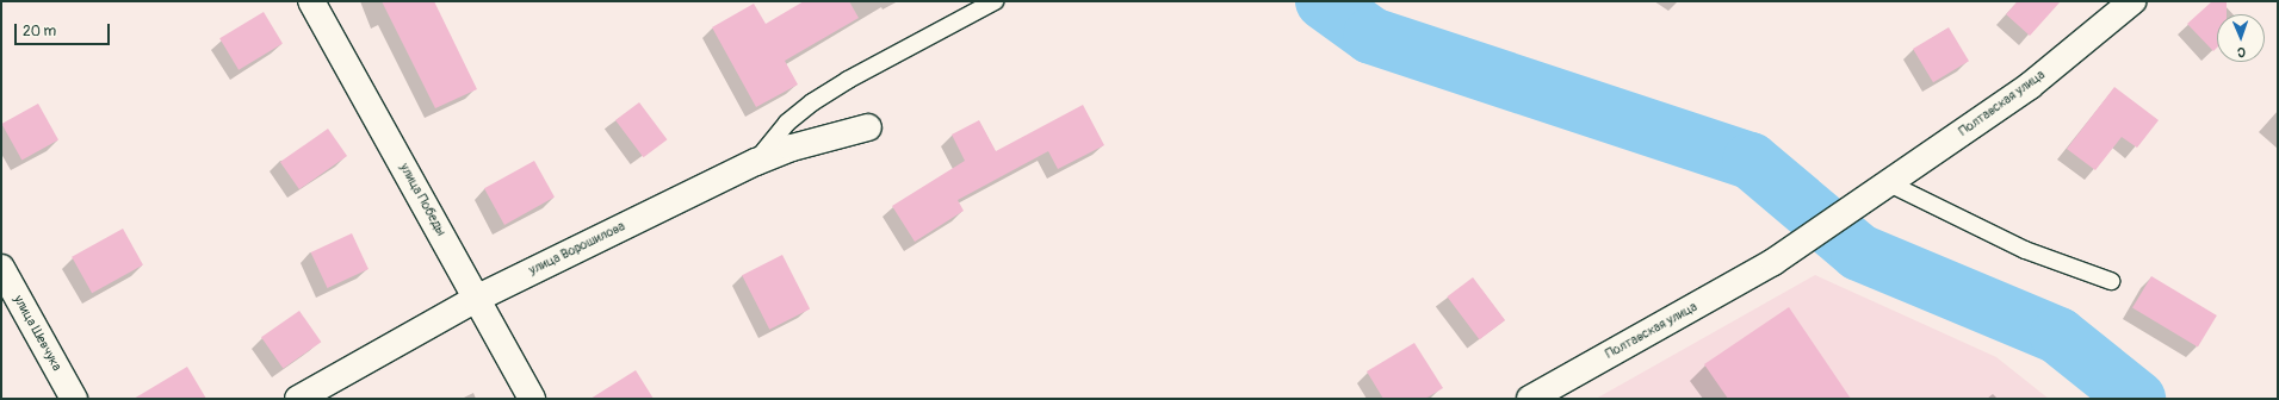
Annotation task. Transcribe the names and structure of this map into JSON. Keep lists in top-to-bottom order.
{
  "streets": {
    "street": [
      "Полтавская улица",
      "улица Победы",
      "улица Ворошилова",
      "улица Шевчука"
    ]
  },
  "crossings": [
    ["улица Победы", "улица Ворошилова"]
  ],
  "scale_bar": "20 m",
  "north": "bottom"
}
